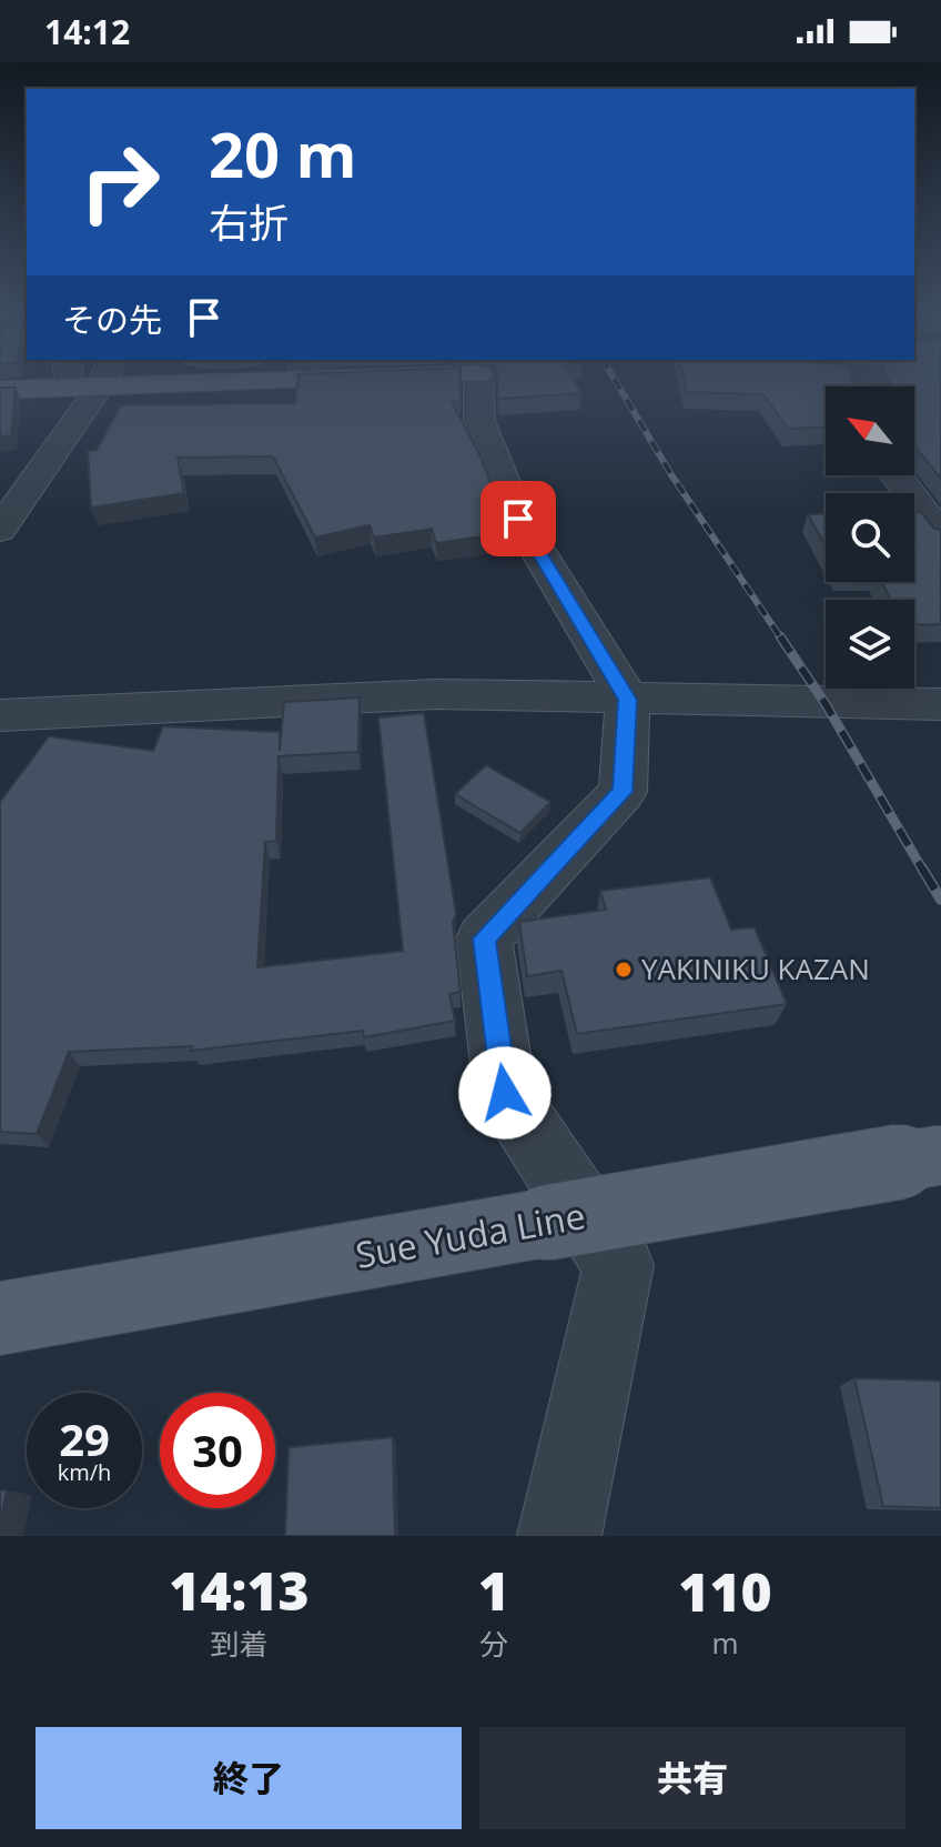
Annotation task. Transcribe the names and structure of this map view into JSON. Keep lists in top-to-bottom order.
{
  "streets": {
    "main road": ["Sue Yuda Line"]
  },
  "places": ["YAKINIKU KAZAN"],
  "north": "top left",
  "page": {
    "status": "14:12",
    "turn": ["20 m", "右折"],
    "then": "その先",
    "speed": "29 km/h",
    "limit": "30",
    "eta": [
      "14:13",
      "到着",
      "1",
      "分",
      "110",
      "m"
    ],
    "buttons": ["終了", "共有"]
  }
}
